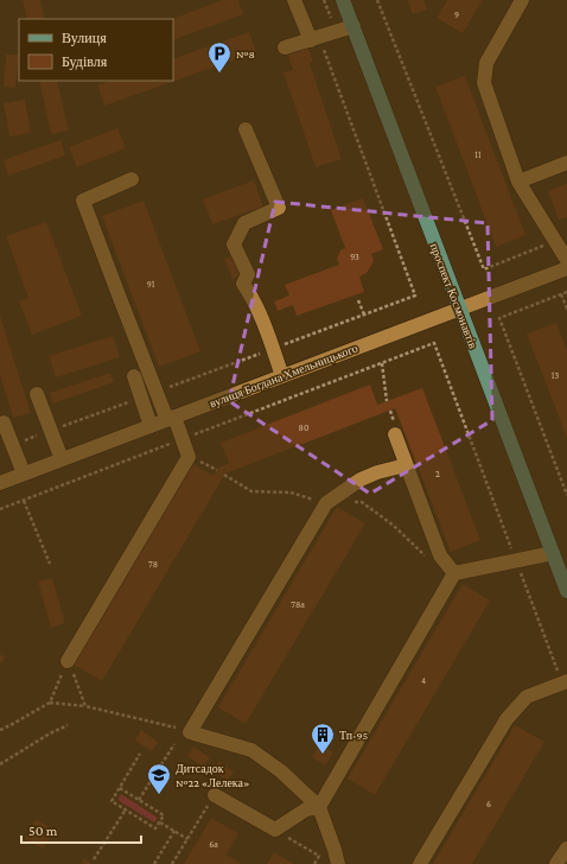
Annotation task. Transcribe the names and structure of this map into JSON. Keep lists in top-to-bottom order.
{
  "streets": {
    "main road": ["проспект Космонавтів"],
    "street": ["вулиця Богдана Хмельницького"]
  },
  "crossings": [
    ["проспект Космонавтів", "вулиця Богдана Хмельницького"]
  ],
  "places": {
    "parking": ["№8"],
    "building": ["Тп-95"],
    "school or university": ["Дитсадок №22 «Лелека»"]
  },
  "house_numbers": [
    "9",
    "11",
    "93",
    "91",
    "13",
    "80",
    "2",
    "78",
    "78а",
    "4",
    "6",
    "6а"
  ],
  "legend": ["Вулиця", "Будівля"],
  "scale_bar": "50 m"
}
